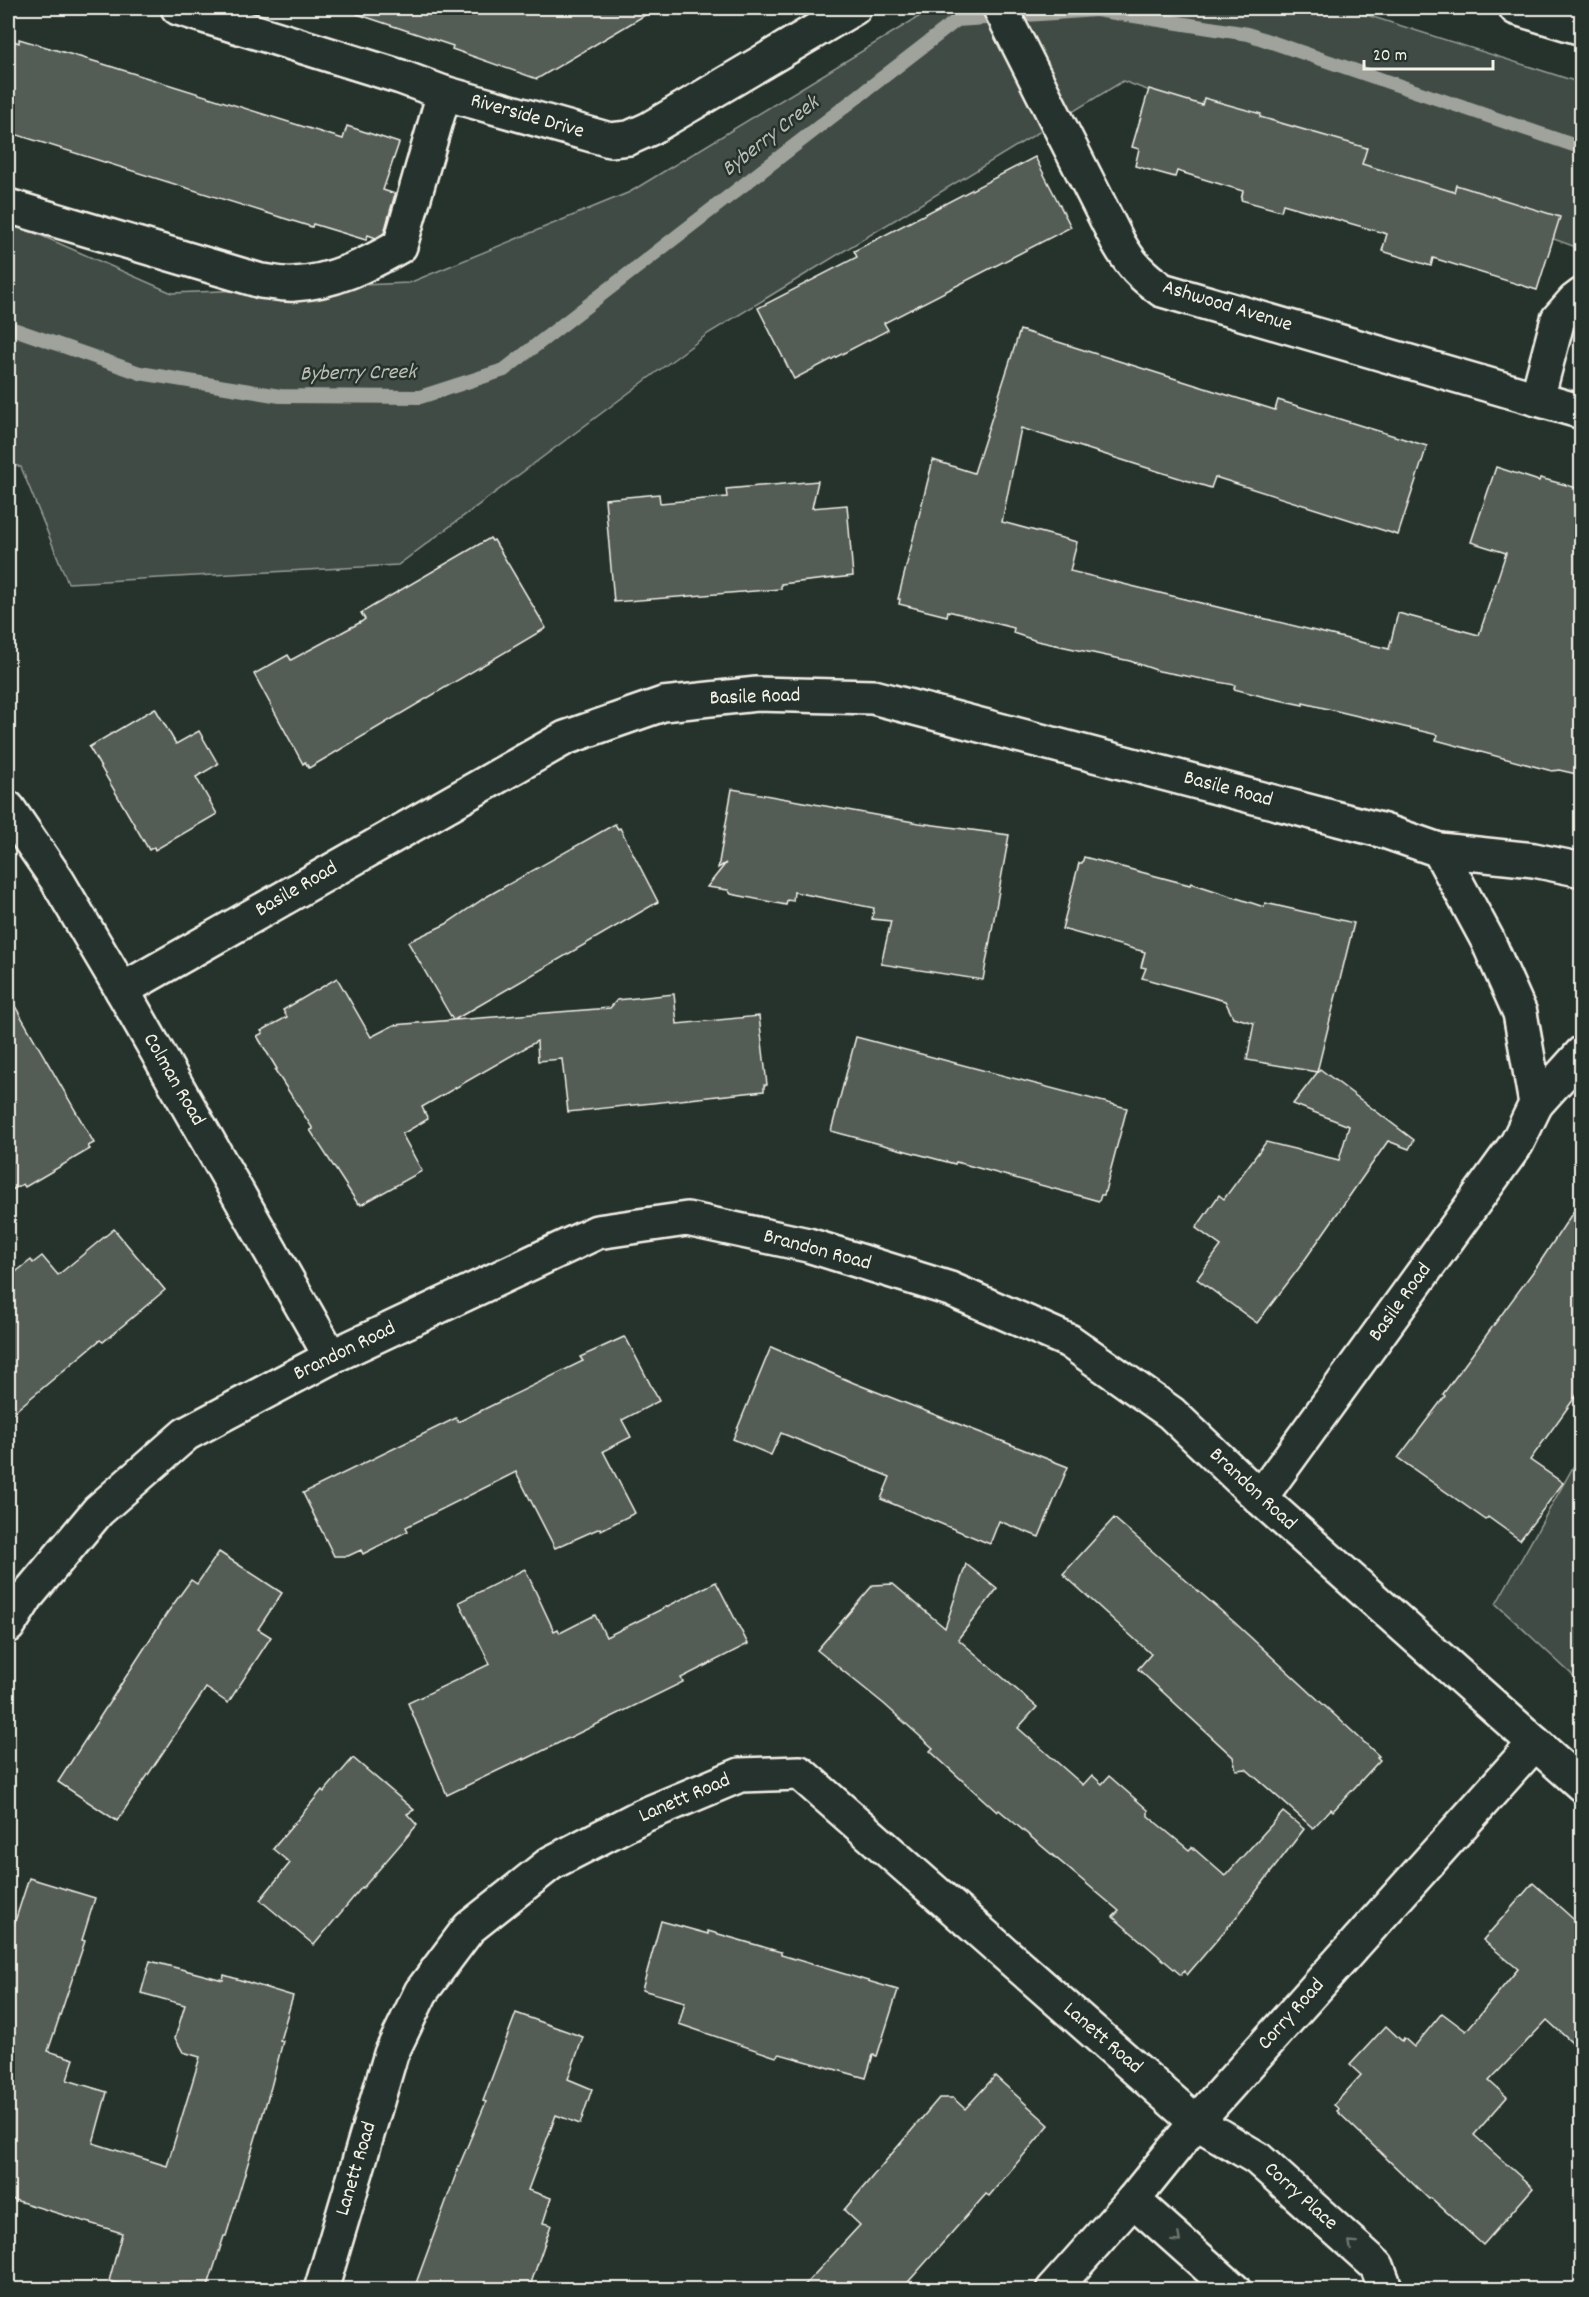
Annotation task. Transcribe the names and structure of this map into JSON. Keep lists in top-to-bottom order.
{
  "streets": {
    "street": [
      "Riverside Drive",
      "Ashwood Avenue",
      "Basile Road",
      "Colman Road",
      "Brandon Road",
      "Lanett Road",
      "Corry Road",
      "Corry Place"
    ]
  },
  "crossings": [
    ["Basile Road", "Colman Road"],
    ["Basile Road", "Brandon Road"],
    ["Colman Road", "Brandon Road"],
    ["Brandon Road", "Corry Road"],
    ["Lanett Road", "Corry Road"],
    ["Lanett Road", "Corry Place"],
    ["Corry Road", "Corry Place"]
  ],
  "water": ["Byberry Creek"],
  "scale_bar": "20 m"
}
